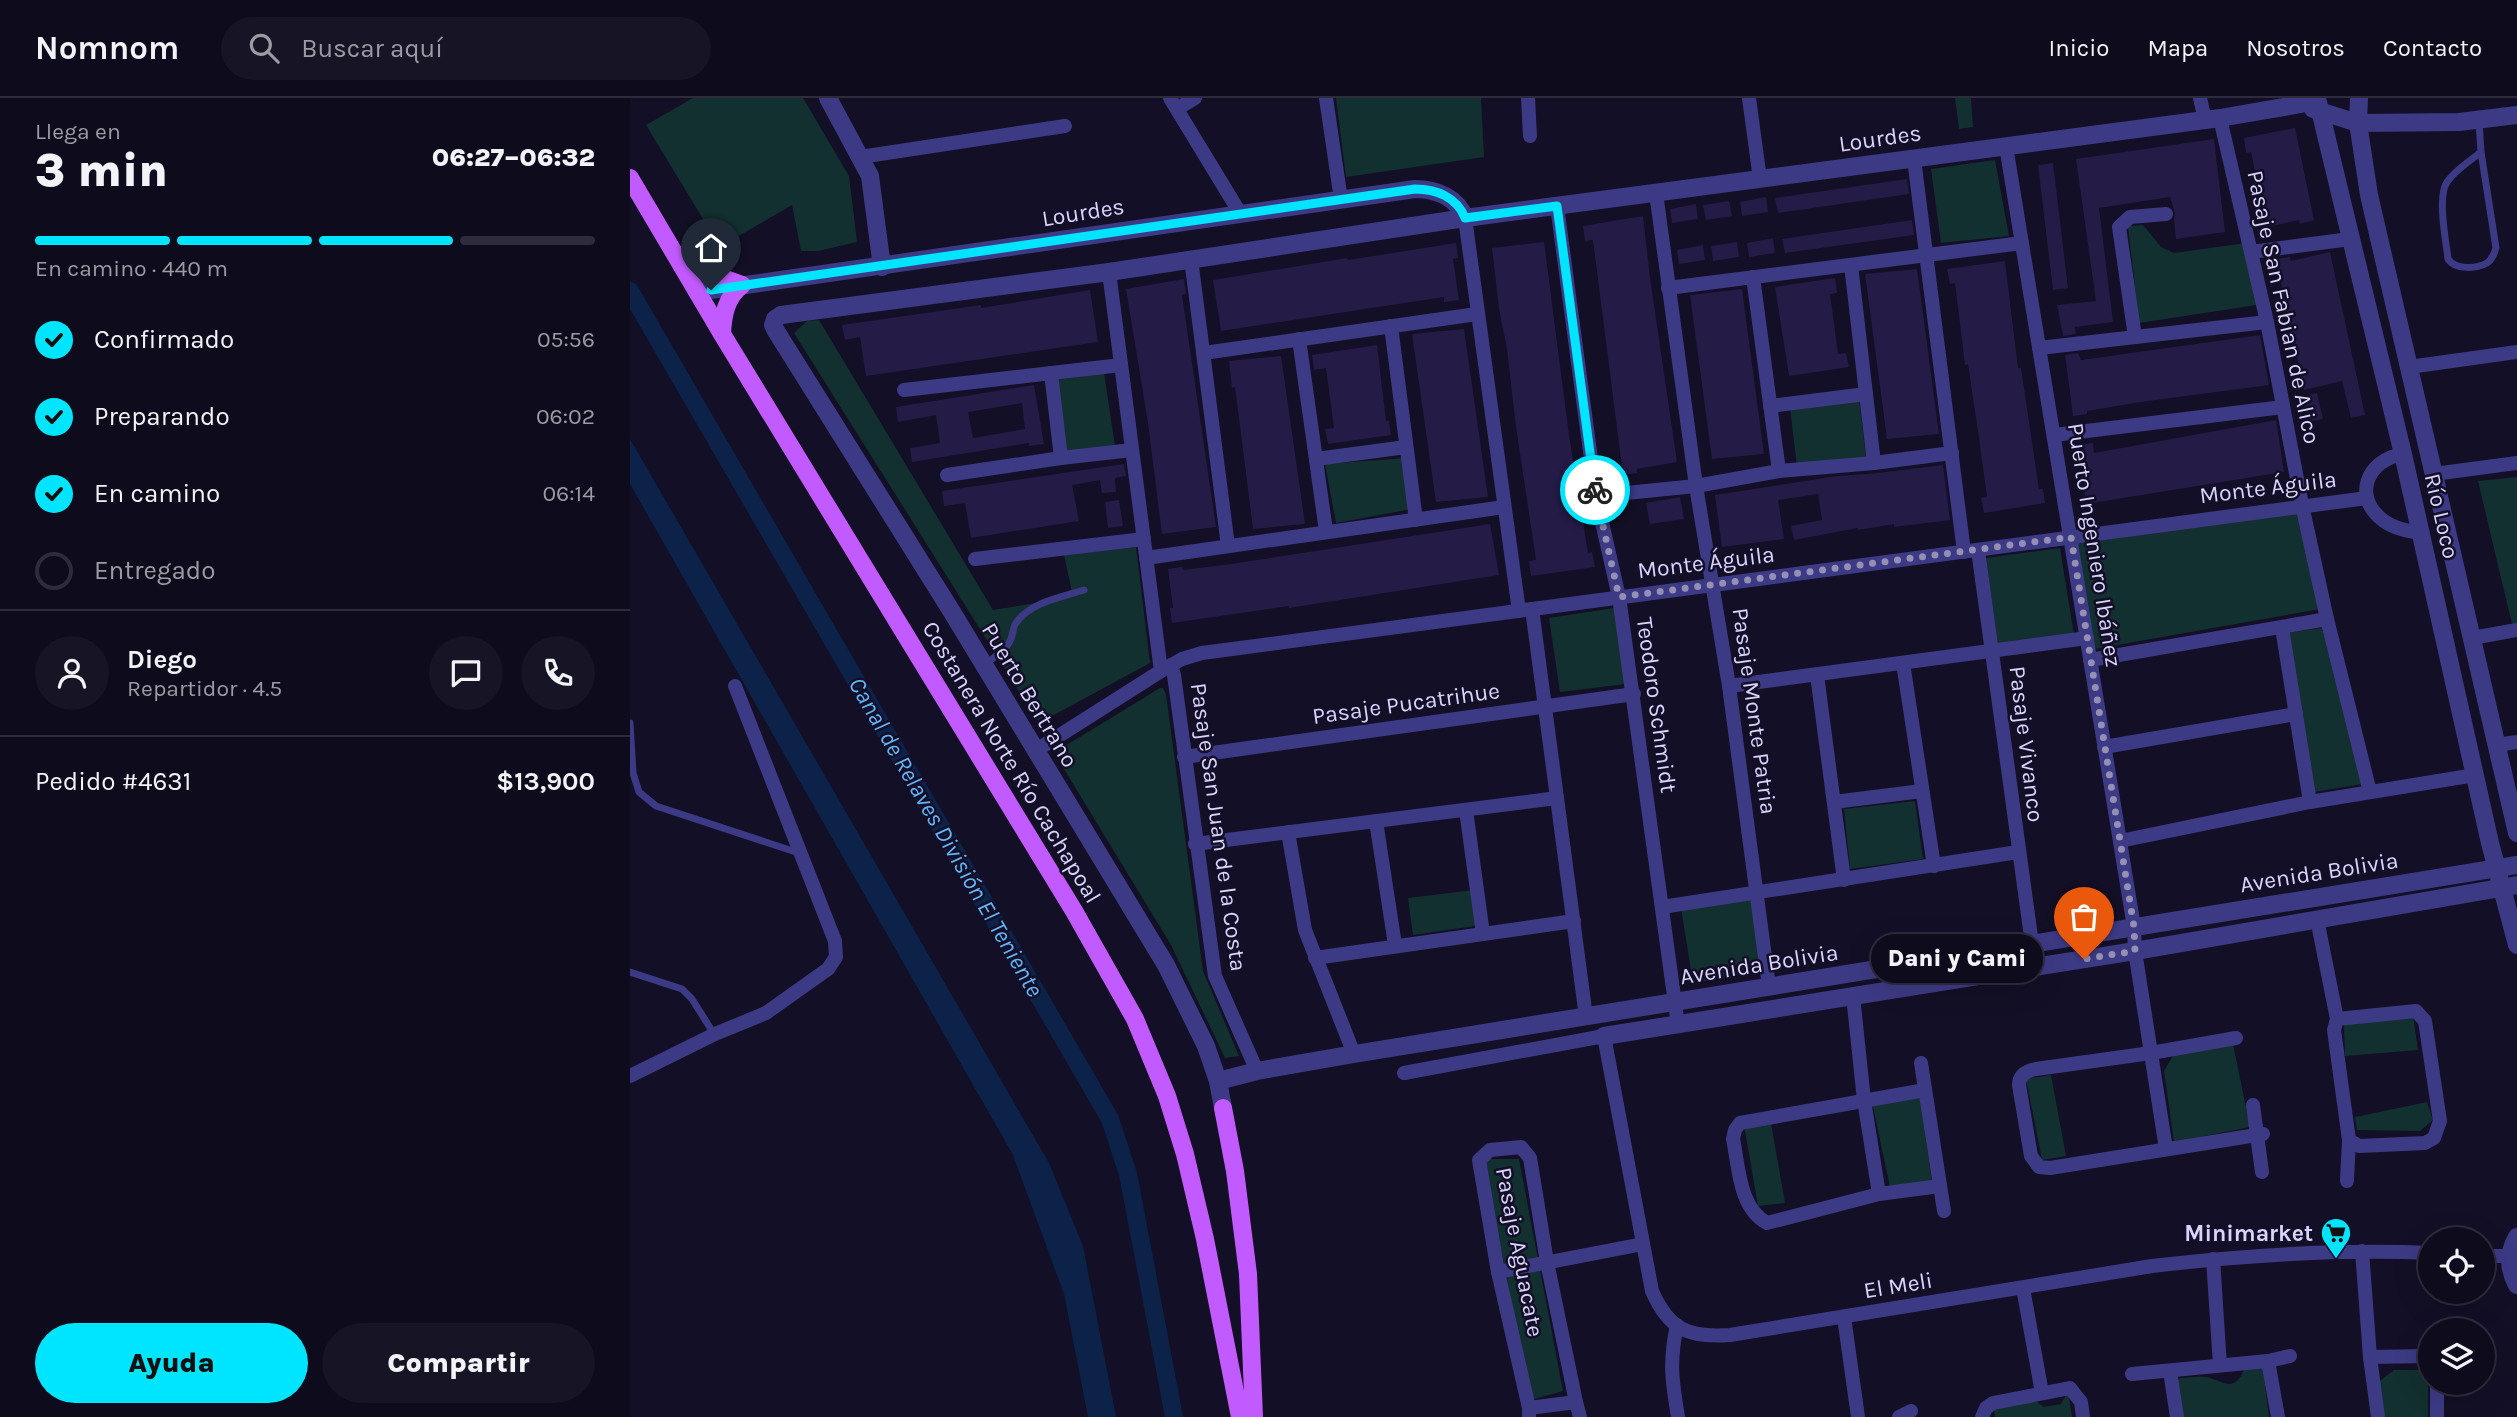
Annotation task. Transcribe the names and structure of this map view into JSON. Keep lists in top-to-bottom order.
{
  "streets": {
    "main road": ["Costanera Norte Río Cachapoal"],
    "street": [
      "Lourdes",
      "Pasaje San Fabian de Alico",
      "Monte Águila",
      "Río Loco",
      "Puerto Ingeniero Ibáñez",
      "Puerto Bertrano",
      "Pasaje Pucatrihue",
      "Teodoro Schmidt",
      "Pasaje Monte Patria",
      "Pasaje Vivanco",
      "Pasaje San Juan de la Costa",
      "Avenida Bolivia",
      "Pasaje Aguacate",
      "El Meli"
    ]
  },
  "crossings": [
    ["Lourdes", "Pasaje San Fabian de Alico"],
    ["Lourdes", "Río Loco"],
    ["Lourdes", "Puerto Ingeniero Ibáñez"],
    ["Lourdes", "Puerto Bertrano"],
    ["Lourdes", "Teodoro Schmidt"],
    ["Lourdes", "Pasaje Monte Patria"],
    ["Lourdes", "Pasaje Vivanco"],
    ["Lourdes", "Costanera Norte Río Cachapoal"],
    ["Lourdes", "Pasaje San Juan de la Costa"],
    ["Pasaje San Fabian de Alico", "Monte Águila"],
    ["Monte Águila", "Río Loco"],
    ["Monte Águila", "Puerto Ingeniero Ibáñez"],
    ["Monte Águila", "Puerto Bertrano"],
    ["Monte Águila", "Teodoro Schmidt"],
    ["Monte Águila", "Pasaje Monte Patria"],
    ["Monte Águila", "Pasaje Vivanco"],
    ["Monte Águila", "Pasaje San Juan de la Costa"],
    ["Río Loco", "Avenida Bolivia"],
    ["Puerto Ingeniero Ibáñez", "Avenida Bolivia"],
    ["Puerto Bertrano", "Avenida Bolivia"],
    ["Pasaje Pucatrihue", "Teodoro Schmidt"],
    ["Pasaje Pucatrihue", "Pasaje San Juan de la Costa"],
    ["Teodoro Schmidt", "Avenida Bolivia"],
    ["Pasaje Monte Patria", "Avenida Bolivia"],
    ["Pasaje Vivanco", "Avenida Bolivia"],
    ["Pasaje San Juan de la Costa", "Avenida Bolivia"]
  ],
  "water": ["Canal de Relaves División El Teniente"],
  "places": {
    "other": ["Dani y Cami"],
    "supermarket": ["Minimarket"]
  },
  "page": {
    "header": "Nomnom",
    "search": "Buscar aquí",
    "nav": [
      "Inicio",
      "Mapa",
      "Nosotros",
      "Contacto"
    ],
    "heading": ["3 min", "Llega en", "06:27–06:32"],
    "panel": [
      "Diego",
      "Repartidor · 4.5",
      "Pedido #4631",
      "$13,900"
    ],
    "bar": "En camino · 440 m",
    "list": [
      ["Confirmado", "05:56"],
      ["Preparando", "06:02"],
      ["En camino", "06:14"],
      "Entregado"
    ],
    "bubble": "Dani y Cami",
    "buttons": ["Ayuda", "Compartir"]
  }
}
